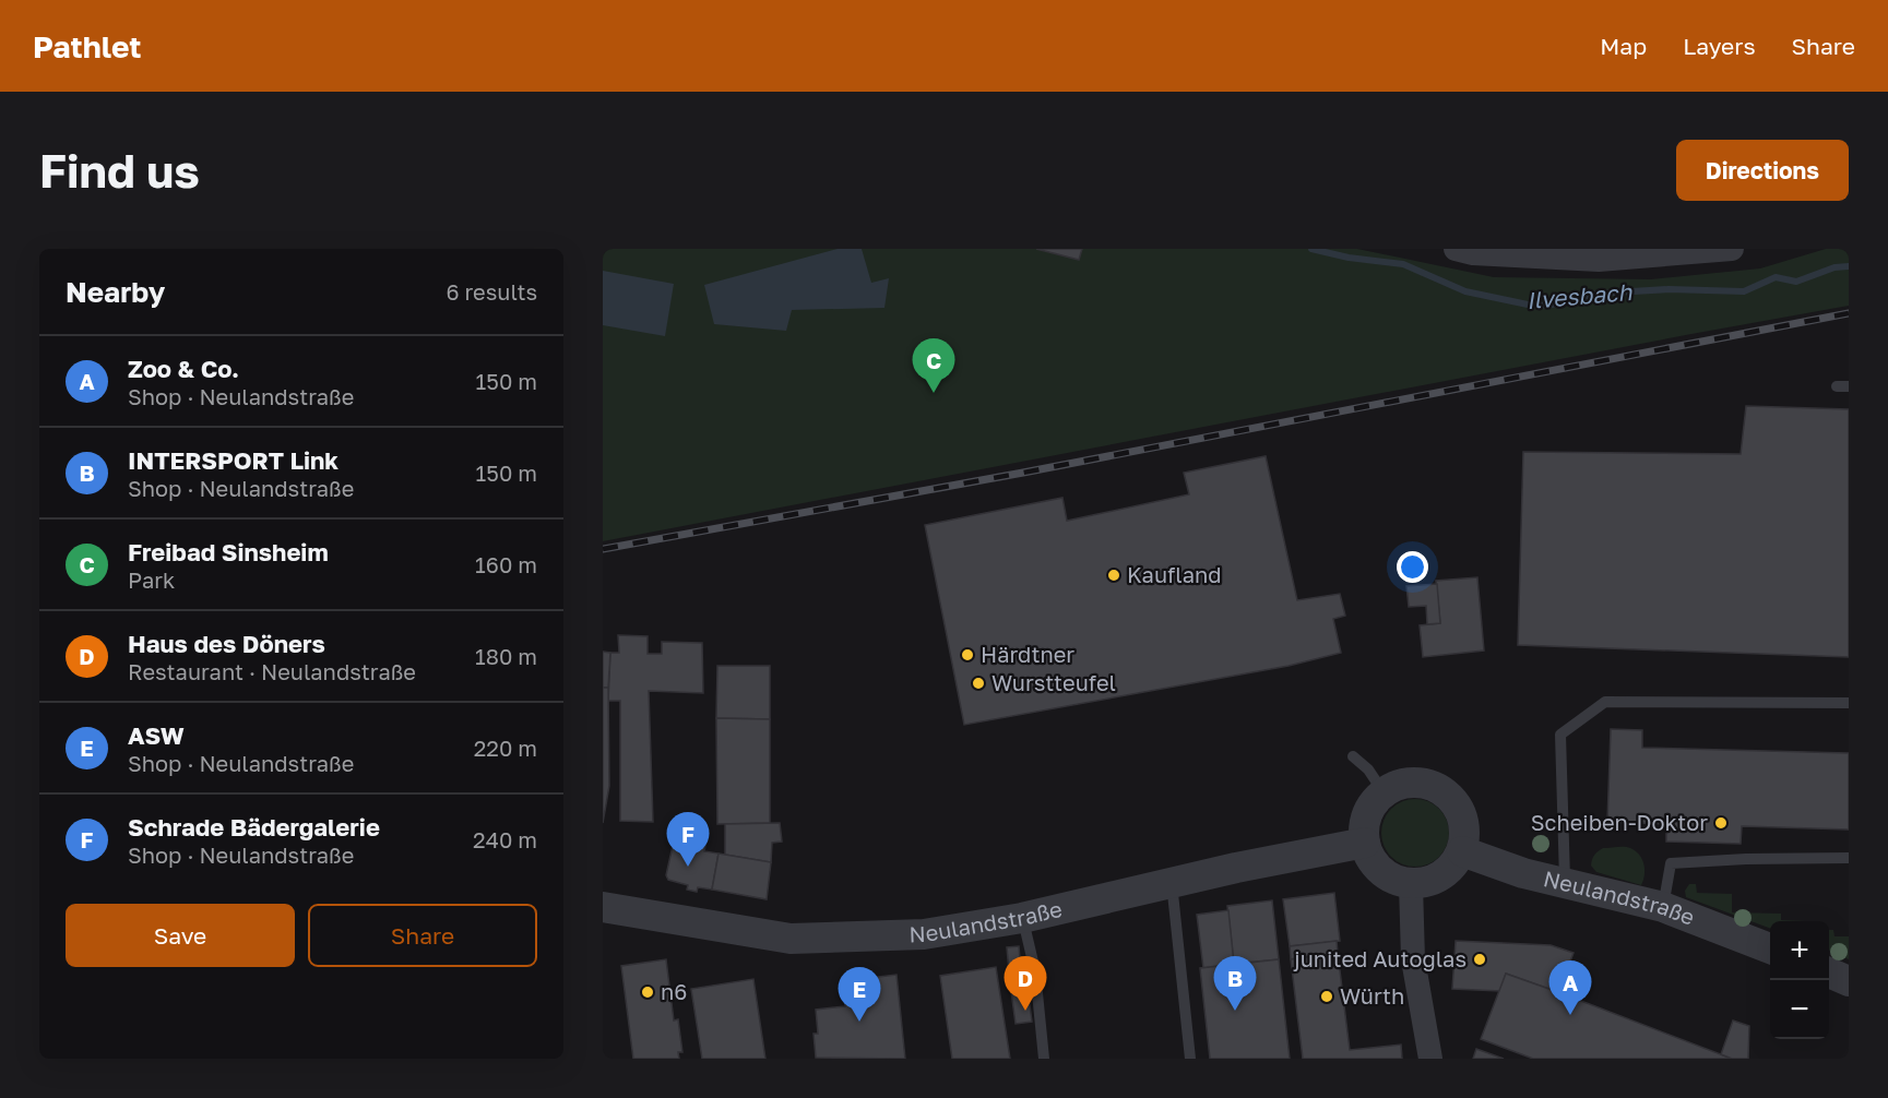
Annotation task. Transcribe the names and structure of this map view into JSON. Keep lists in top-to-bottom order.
{
  "streets": {
    "street": ["Neulandstraße"]
  },
  "water": ["Ilvesbach"],
  "places": [
    "Kaufland",
    "Härdtner",
    "Wurstteufel",
    "Scheiben-Doktor",
    "junited Autoglas",
    "n6",
    "Würth"
  ],
  "page": {
    "header": "Pathlet",
    "nav": ["Map", "Layers", "Share"],
    "buttons": [
      "Directions",
      ["Save", "Share"]
    ],
    "title": "Find us",
    "heading": ["Nearby", "6 results"],
    "list": [
      {
        "mark": "A",
        "name": "Zoo & Co.",
        "note": "Shop · Neulandstraße",
        "value": "150 m"
      },
      {
        "mark": "B",
        "name": "INTERSPORT Link",
        "note": "Shop · Neulandstraße",
        "value": "150 m"
      },
      {
        "mark": "C",
        "name": "Freibad Sinsheim",
        "note": "Park",
        "value": "160 m"
      },
      {
        "mark": "D",
        "name": "Haus des Döners",
        "note": "Restaurant · Neulandstraße",
        "value": "180 m"
      },
      {
        "mark": "E",
        "name": "ASW",
        "note": "Shop · Neulandstraße",
        "value": "220 m"
      },
      {
        "mark": "F",
        "name": "Schrade Bädergalerie",
        "note": "Shop · Neulandstraße",
        "value": "240 m"
      }
    ],
    "pins": [
      "C",
      "F",
      "B",
      "D",
      "A",
      "E"
    ],
    "map_buttons": ["+", "−"]
  }
}
